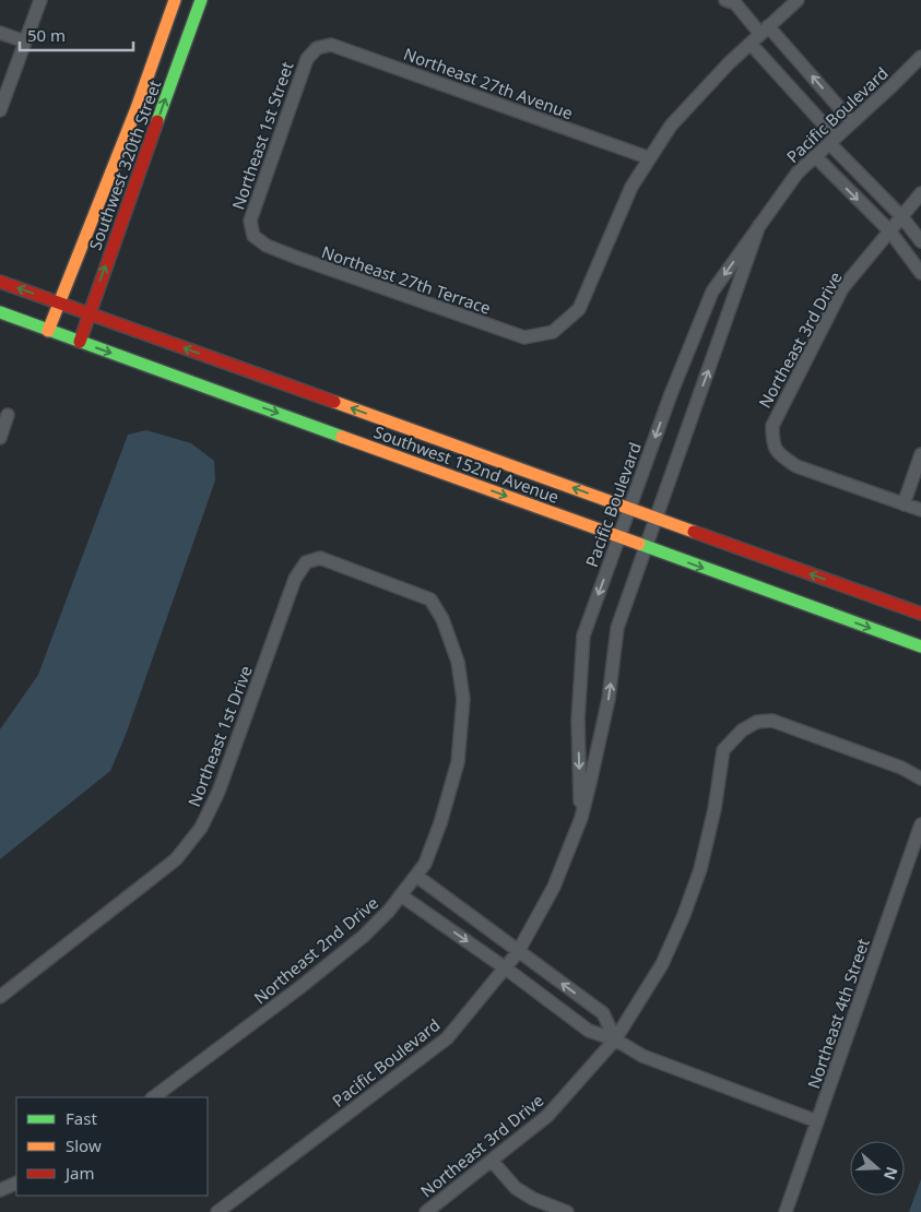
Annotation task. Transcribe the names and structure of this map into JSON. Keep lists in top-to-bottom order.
{
  "streets": {
    "street": [
      "Northeast 27th Avenue",
      "Pacific Boulevard",
      "Northeast 1st Street",
      "Southwest 320th Street",
      "Northeast 27th Terrace",
      "Northeast 3rd Drive",
      "Southwest 152nd Avenue",
      "Northeast 1st Drive",
      "Northeast 2nd Drive",
      "Northeast 4th Street"
    ]
  },
  "crossings": [
    ["Northeast 27th Avenue", "Northeast 1st Street"],
    ["Northeast 27th Avenue", "Northeast 27th Terrace"],
    ["Pacific Boulevard", "Southwest 152nd Avenue"],
    ["Northeast 1st Street", "Northeast 27th Terrace"],
    ["Southwest 320th Street", "Southwest 152nd Avenue"],
    ["Northeast 1st Drive", "Northeast 2nd Drive"]
  ],
  "legend": ["Fast", "Slow", "Jam"],
  "scale_bar": "50 m",
  "north": "right"
}
